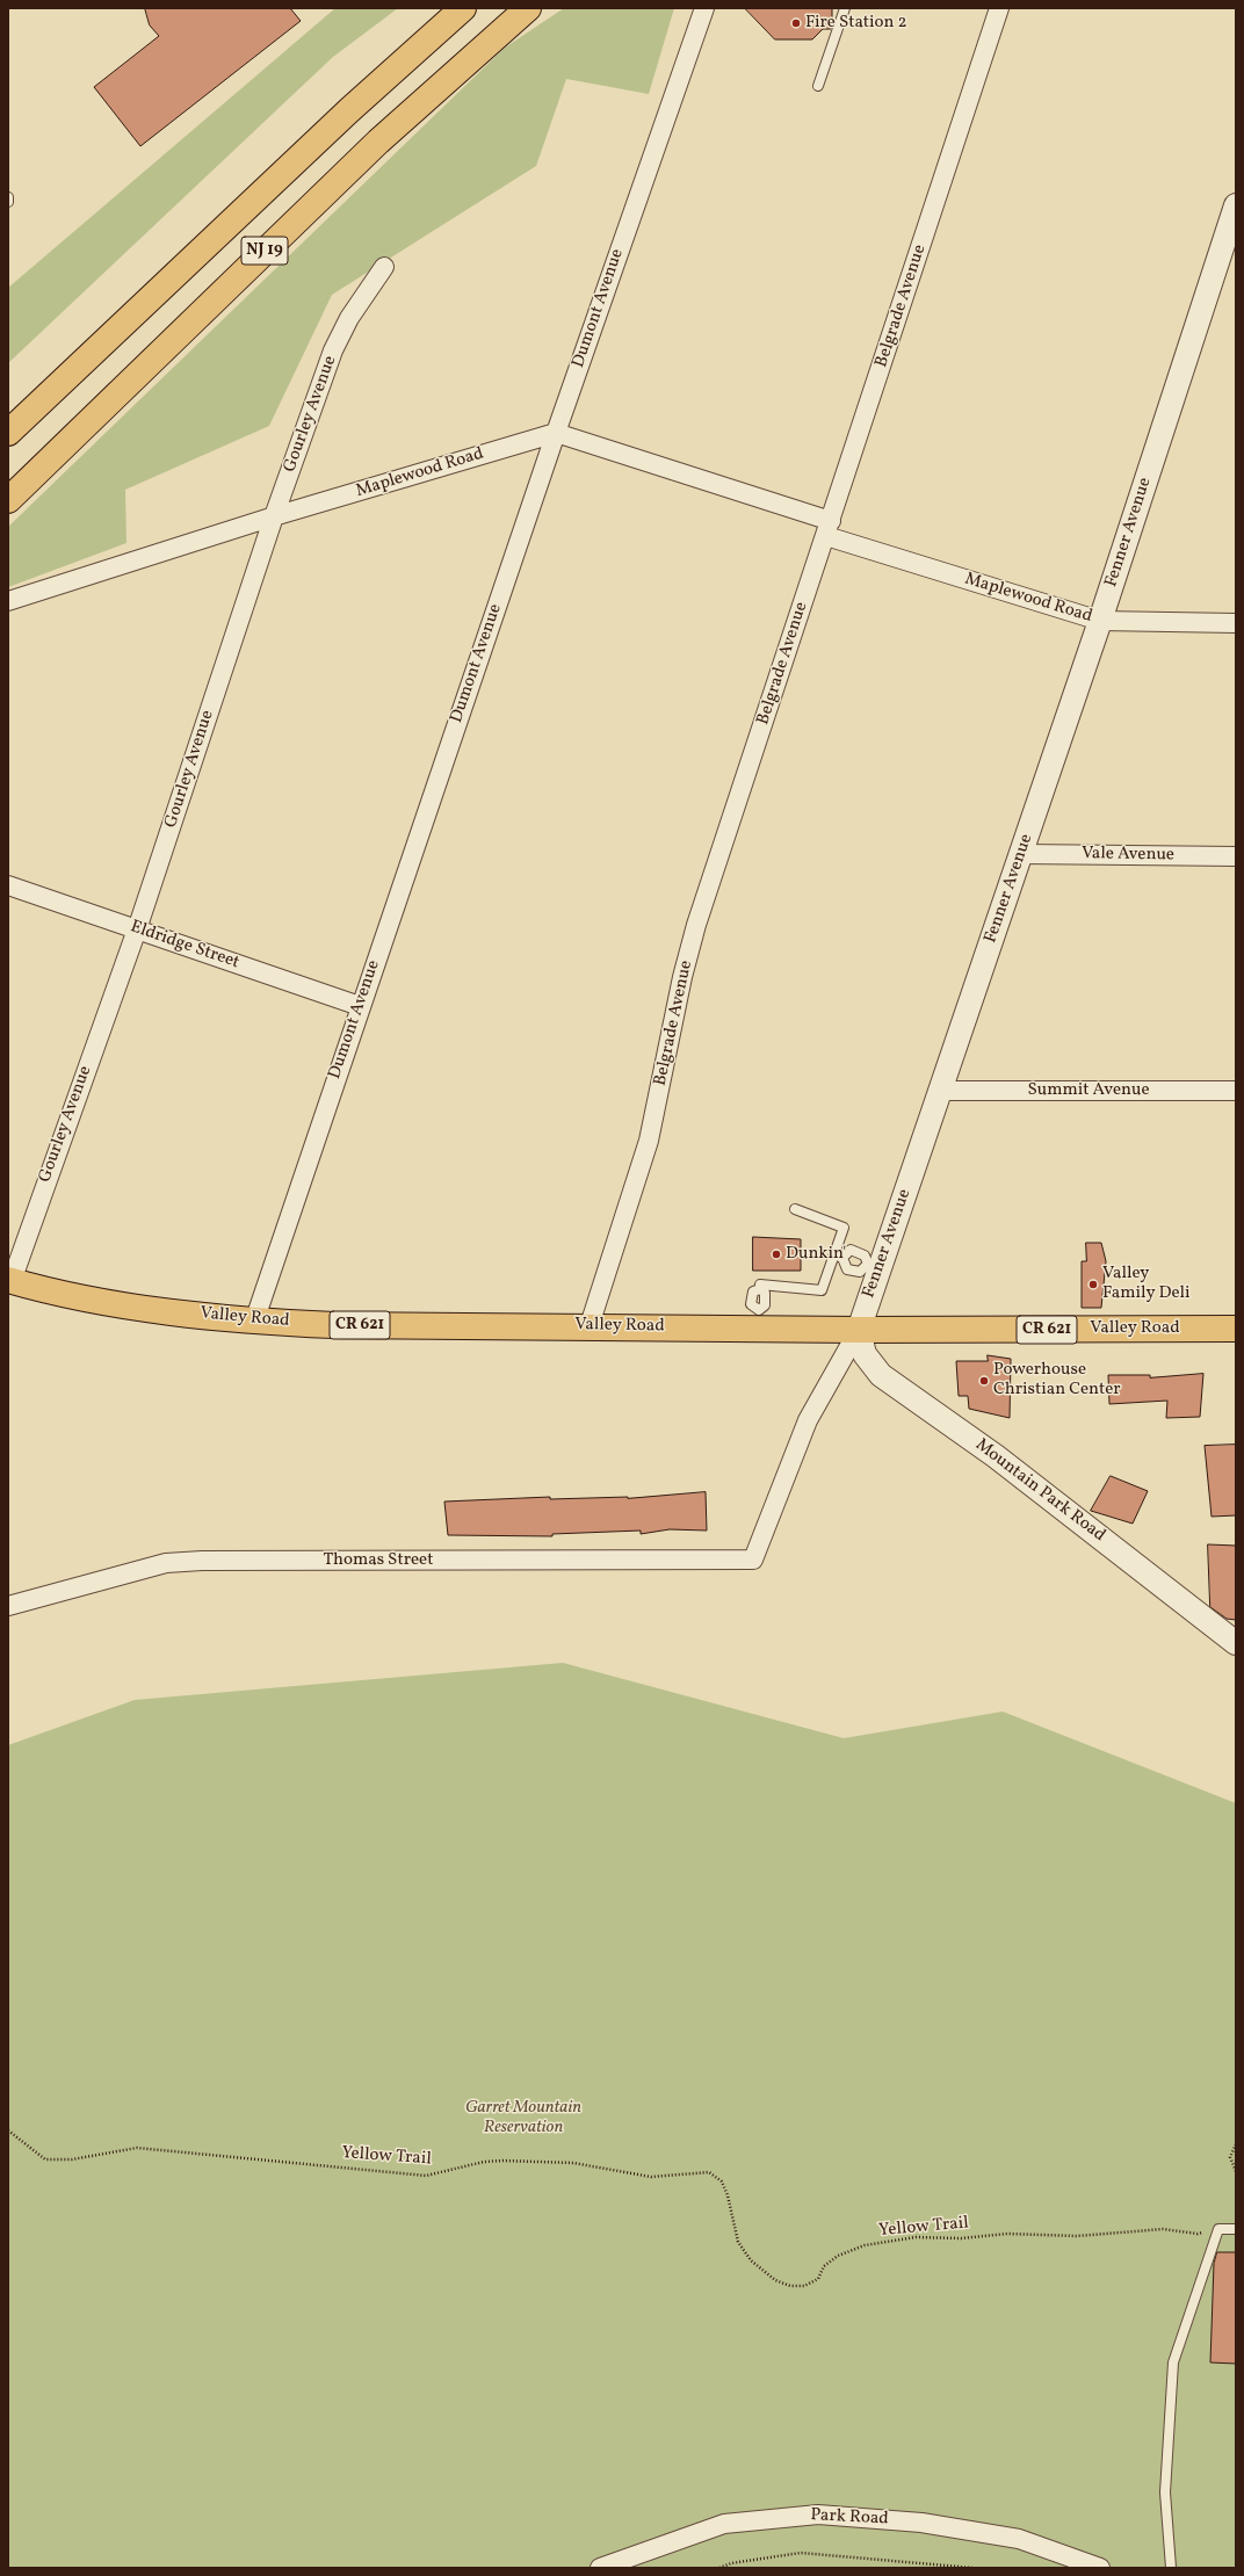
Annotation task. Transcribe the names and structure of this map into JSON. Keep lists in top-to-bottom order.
{
  "streets": {
    "main road": ["NJ 19", "Valley Road", "CR 621"],
    "street": [
      "Belgrade Avenue",
      "Dumont Avenue",
      "Gourley Avenue",
      "Maplewood Road",
      "Fenner Avenue",
      "Vale Avenue",
      "Eldridge Street",
      "Summit Avenue",
      "Mountain Park Road",
      "Thomas Street",
      "Park Road"
    ],
    "path": ["Yellow Trail"]
  },
  "crossings": [
    ["Belgrade Avenue", "Maplewood Road"],
    ["Belgrade Avenue", "Valley Road"],
    ["Dumont Avenue", "Maplewood Road"],
    ["Dumont Avenue", "Eldridge Street"],
    ["Dumont Avenue", "Valley Road"],
    ["Gourley Avenue", "Maplewood Road"],
    ["Gourley Avenue", "Eldridge Street"],
    ["Gourley Avenue", "Valley Road"],
    ["Maplewood Road", "Fenner Avenue"],
    ["Fenner Avenue", "Vale Avenue"],
    ["Fenner Avenue", "Summit Avenue"],
    ["Fenner Avenue", "Valley Road"],
    ["Fenner Avenue", "Mountain Park Road"],
    ["Fenner Avenue", "Thomas Street"],
    ["Valley Road", "Mountain Park Road"]
  ],
  "parks": ["Garret Mountain Reservation"],
  "places": [
    "Fire Station 2",
    "Dunkin'",
    "Valley Family Deli",
    "Powerhouse Christian Center"
  ]
}
